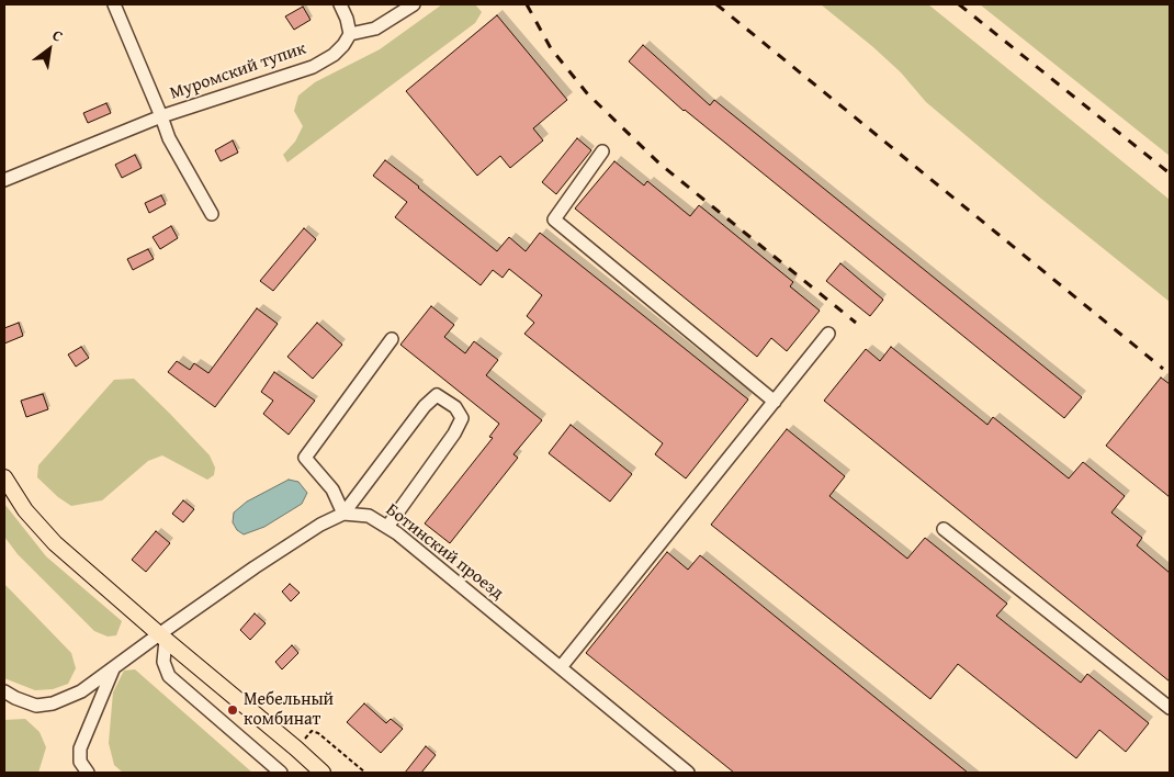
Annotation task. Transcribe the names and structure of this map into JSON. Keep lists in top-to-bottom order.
{
  "streets": {
    "street": ["Муромский тупик", "Ботинский проезд"]
  },
  "places": ["Мебельный комбинат"],
  "north": "top right"
}
